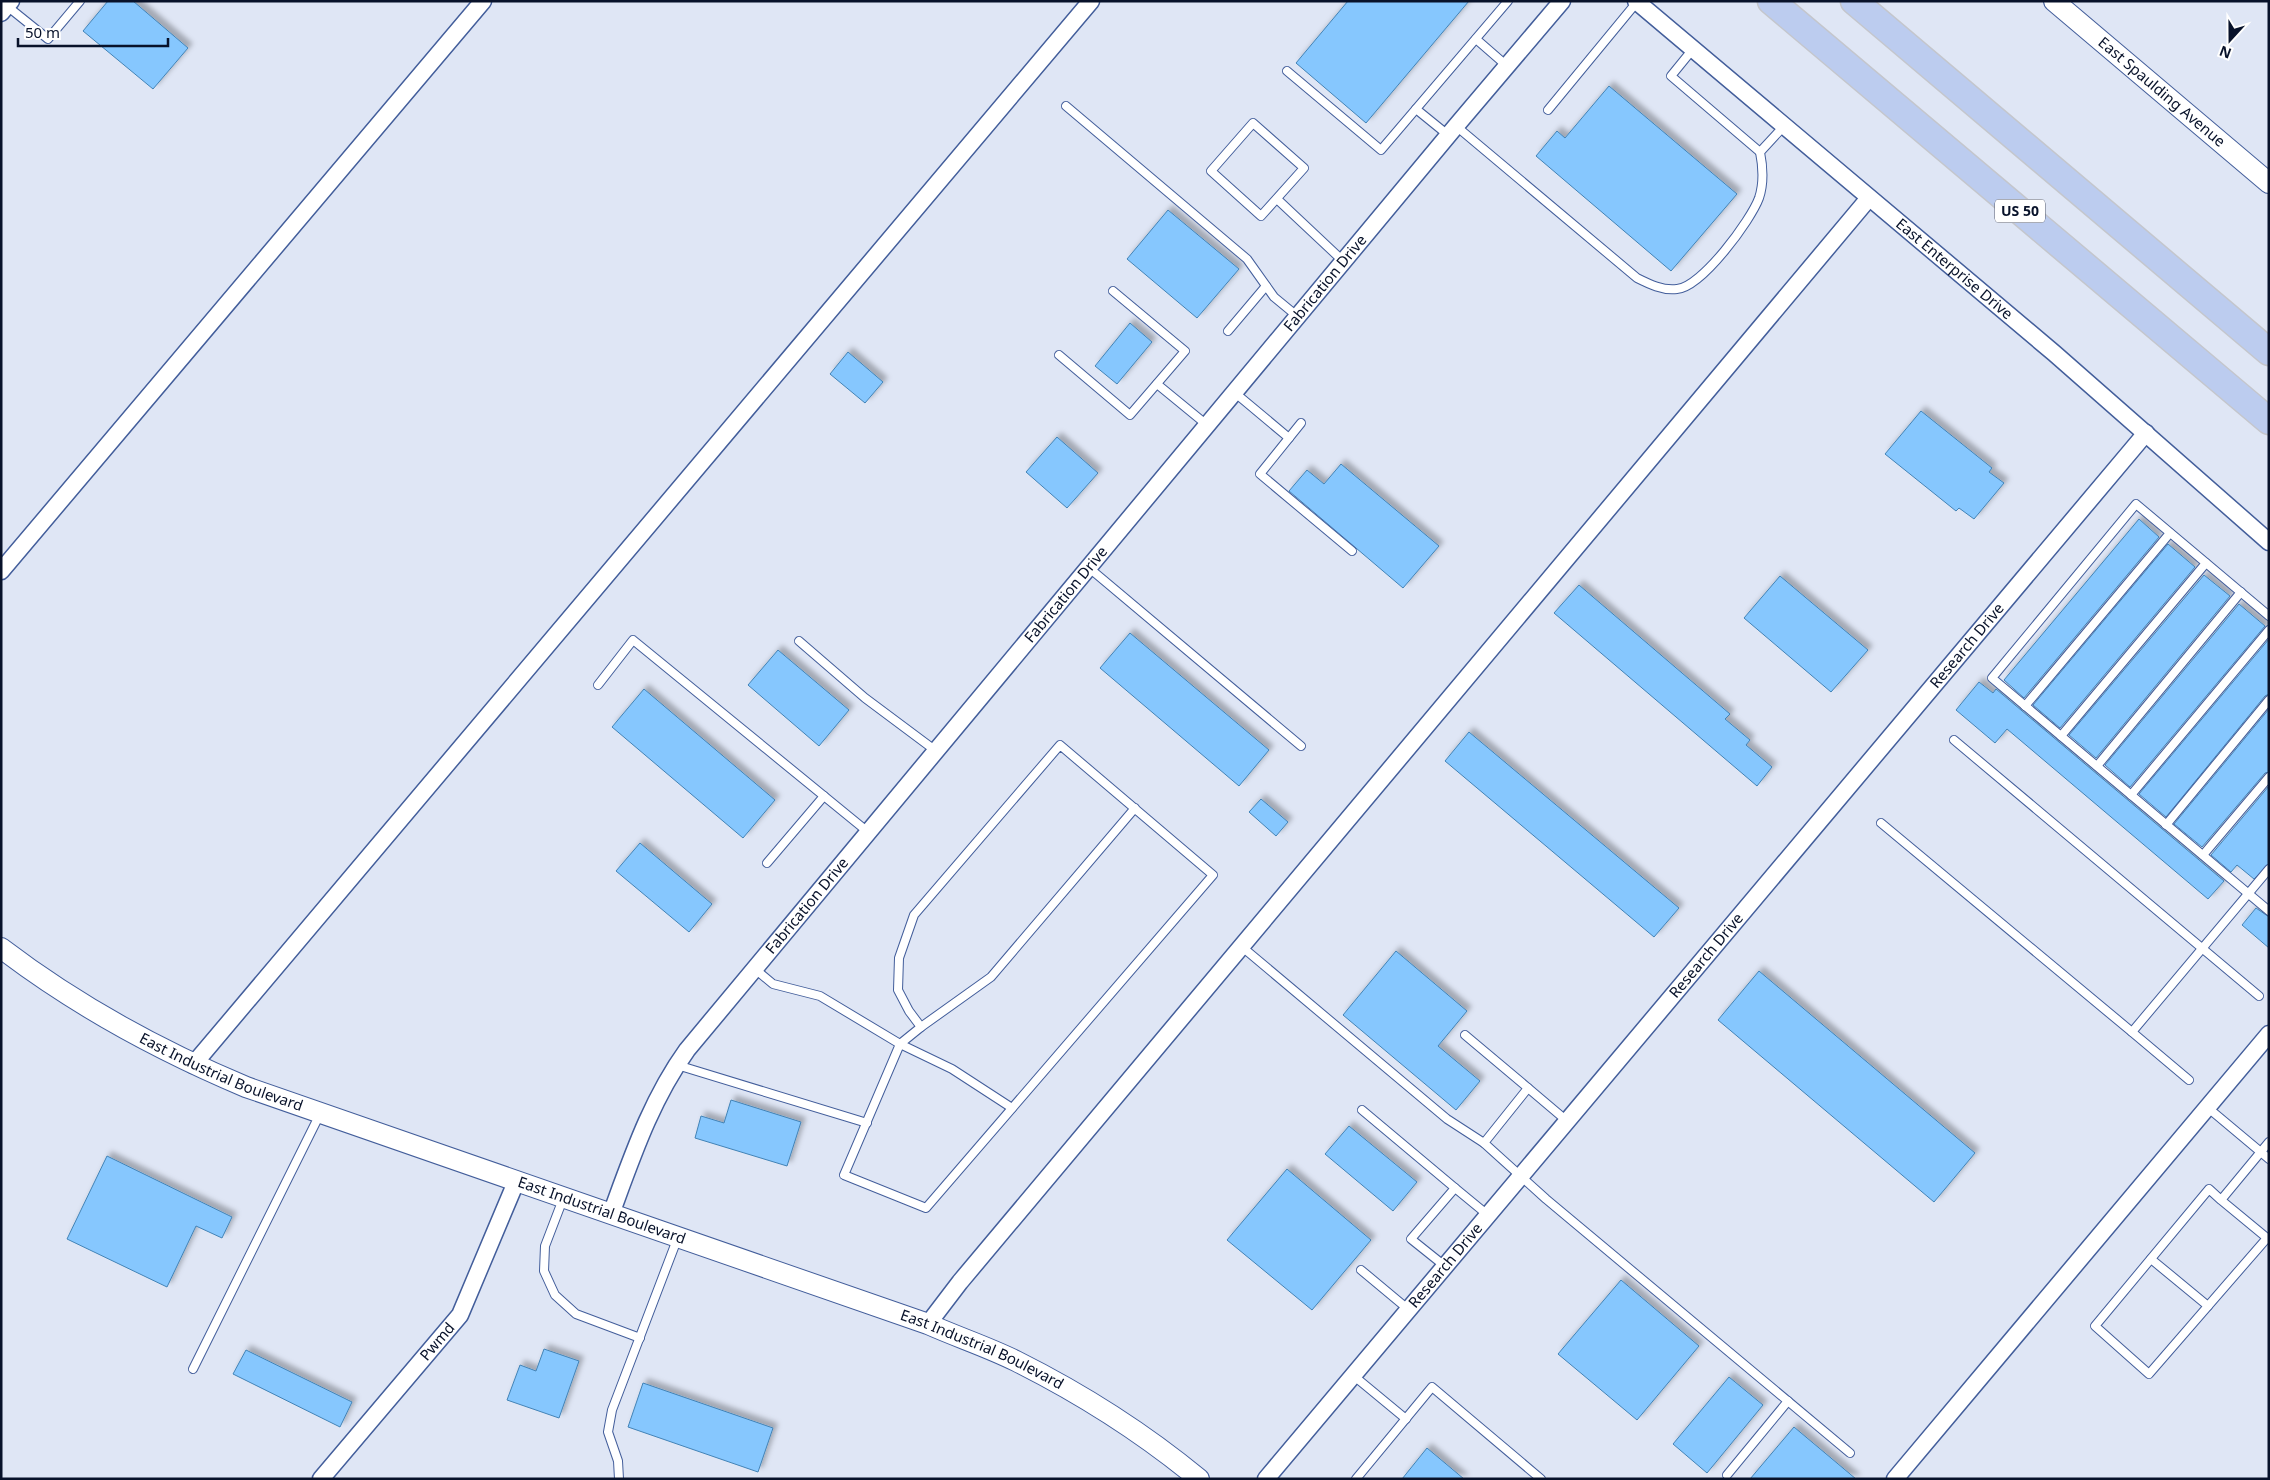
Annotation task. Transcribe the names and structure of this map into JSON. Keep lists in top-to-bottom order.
{
  "streets": {
    "highway": ["US 50"],
    "street": [
      "East Spaulding Avenue",
      "East Enterprise Drive",
      "Fabrication Drive",
      "Research Drive",
      "East Industrial Boulevard",
      "Pwmd"
    ]
  },
  "crossings": [
    ["East Enterprise Drive", "Research Drive"],
    ["Fabrication Drive", "East Industrial Boulevard"],
    ["East Industrial Boulevard", "Pwmd"]
  ],
  "scale_bar": "50 m",
  "north": "bottom"
}
